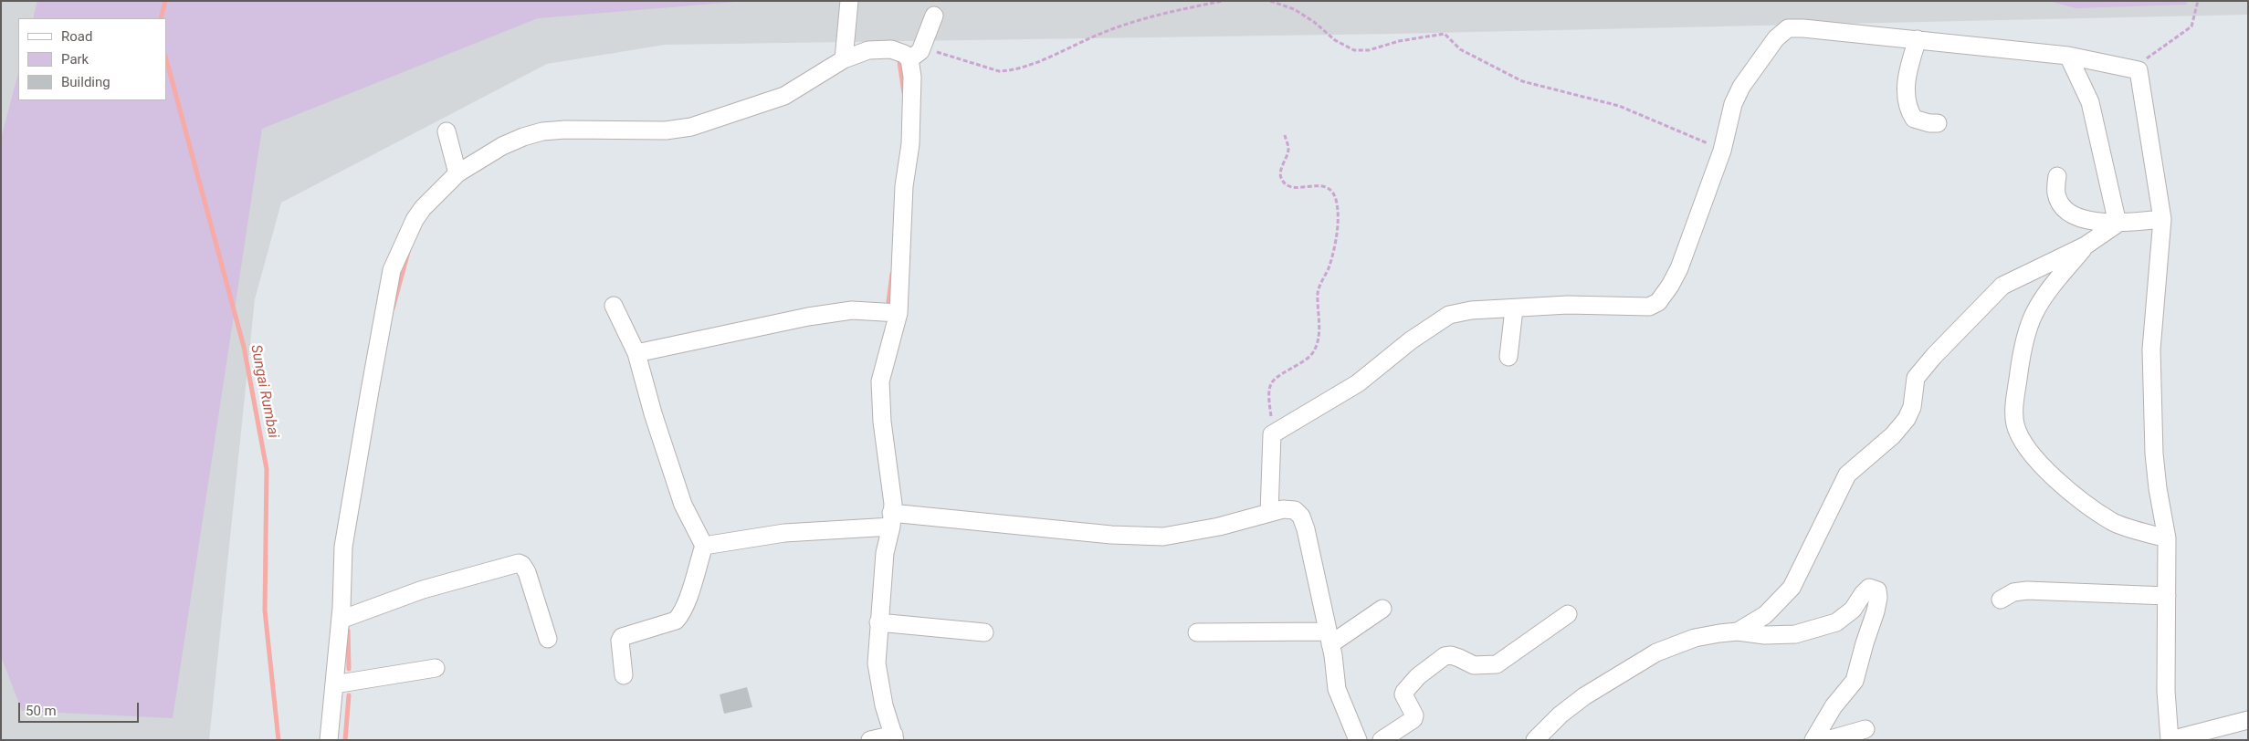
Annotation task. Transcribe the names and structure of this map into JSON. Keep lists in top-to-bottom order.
{
  "water": ["Sungai Rumbai"],
  "legend": ["Road", "Park", "Building"],
  "scale_bar": "50 m"
}
